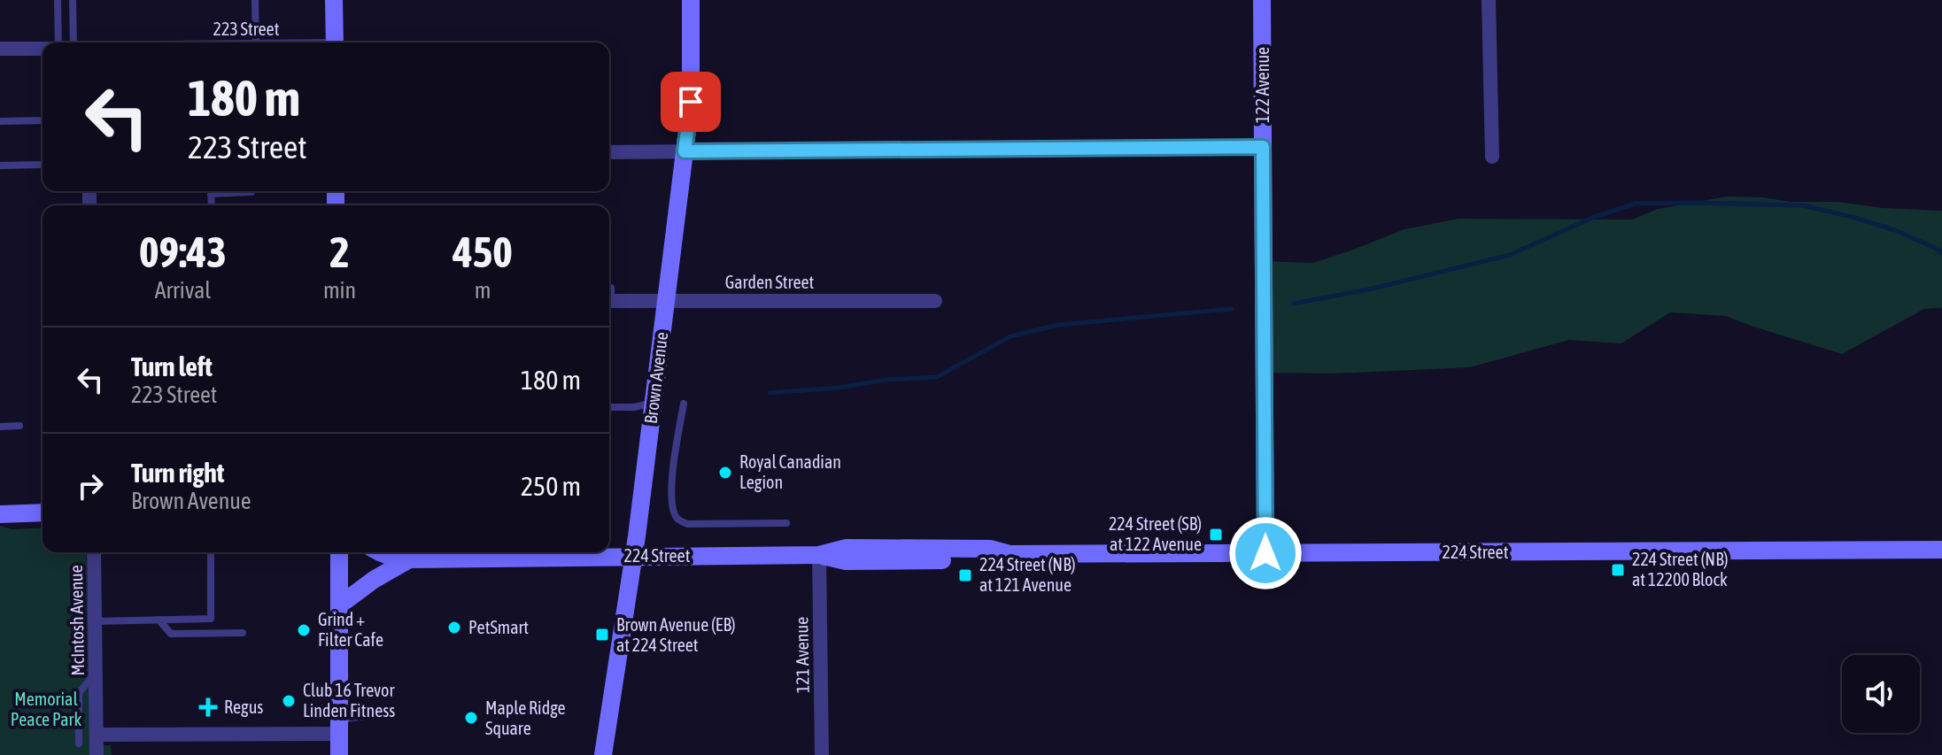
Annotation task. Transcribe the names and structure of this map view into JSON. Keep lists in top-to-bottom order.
{
  "streets": {
    "street": [
      "122 Avenue",
      "Garden Street",
      "Brown Avenue",
      "224 Street",
      "McIntosh Avenue",
      "121 Avenue"
    ]
  },
  "crossings": [
    ["122 Avenue", "224 Street"],
    ["Garden Street", "Brown Avenue"],
    ["Brown Avenue", "224 Street"],
    ["224 Street", "121 Avenue"]
  ],
  "parks": ["Memorial Peace Park"],
  "places": {
    "other": [
      "Royal Canadian Legion",
      "PetSmart",
      "Grind + Filter Cafe",
      "Club 16 Trevor Linden Fitness",
      "Maple Ridge Square"
    ],
    "transit": [
      "224 Street (SB) at 122 Avenue",
      "224 Street (NB) at 12200 Block",
      "224 Street (NB) at 121 Avenue",
      "Brown Avenue (EB) at 224 Street"
    ],
    "health": ["Regus"]
  },
  "page": {
    "turn": ["180 m", "223 Street"],
    "eta": [
      "09:43",
      "Arrival",
      "2",
      "min",
      "450",
      "m"
    ],
    "list": [
      {
        "name": "Turn left",
        "note": "223 Street",
        "value": "180 m"
      },
      {
        "name": "Turn right",
        "note": "Brown Avenue",
        "value": "250 m"
      }
    ]
  }
}
